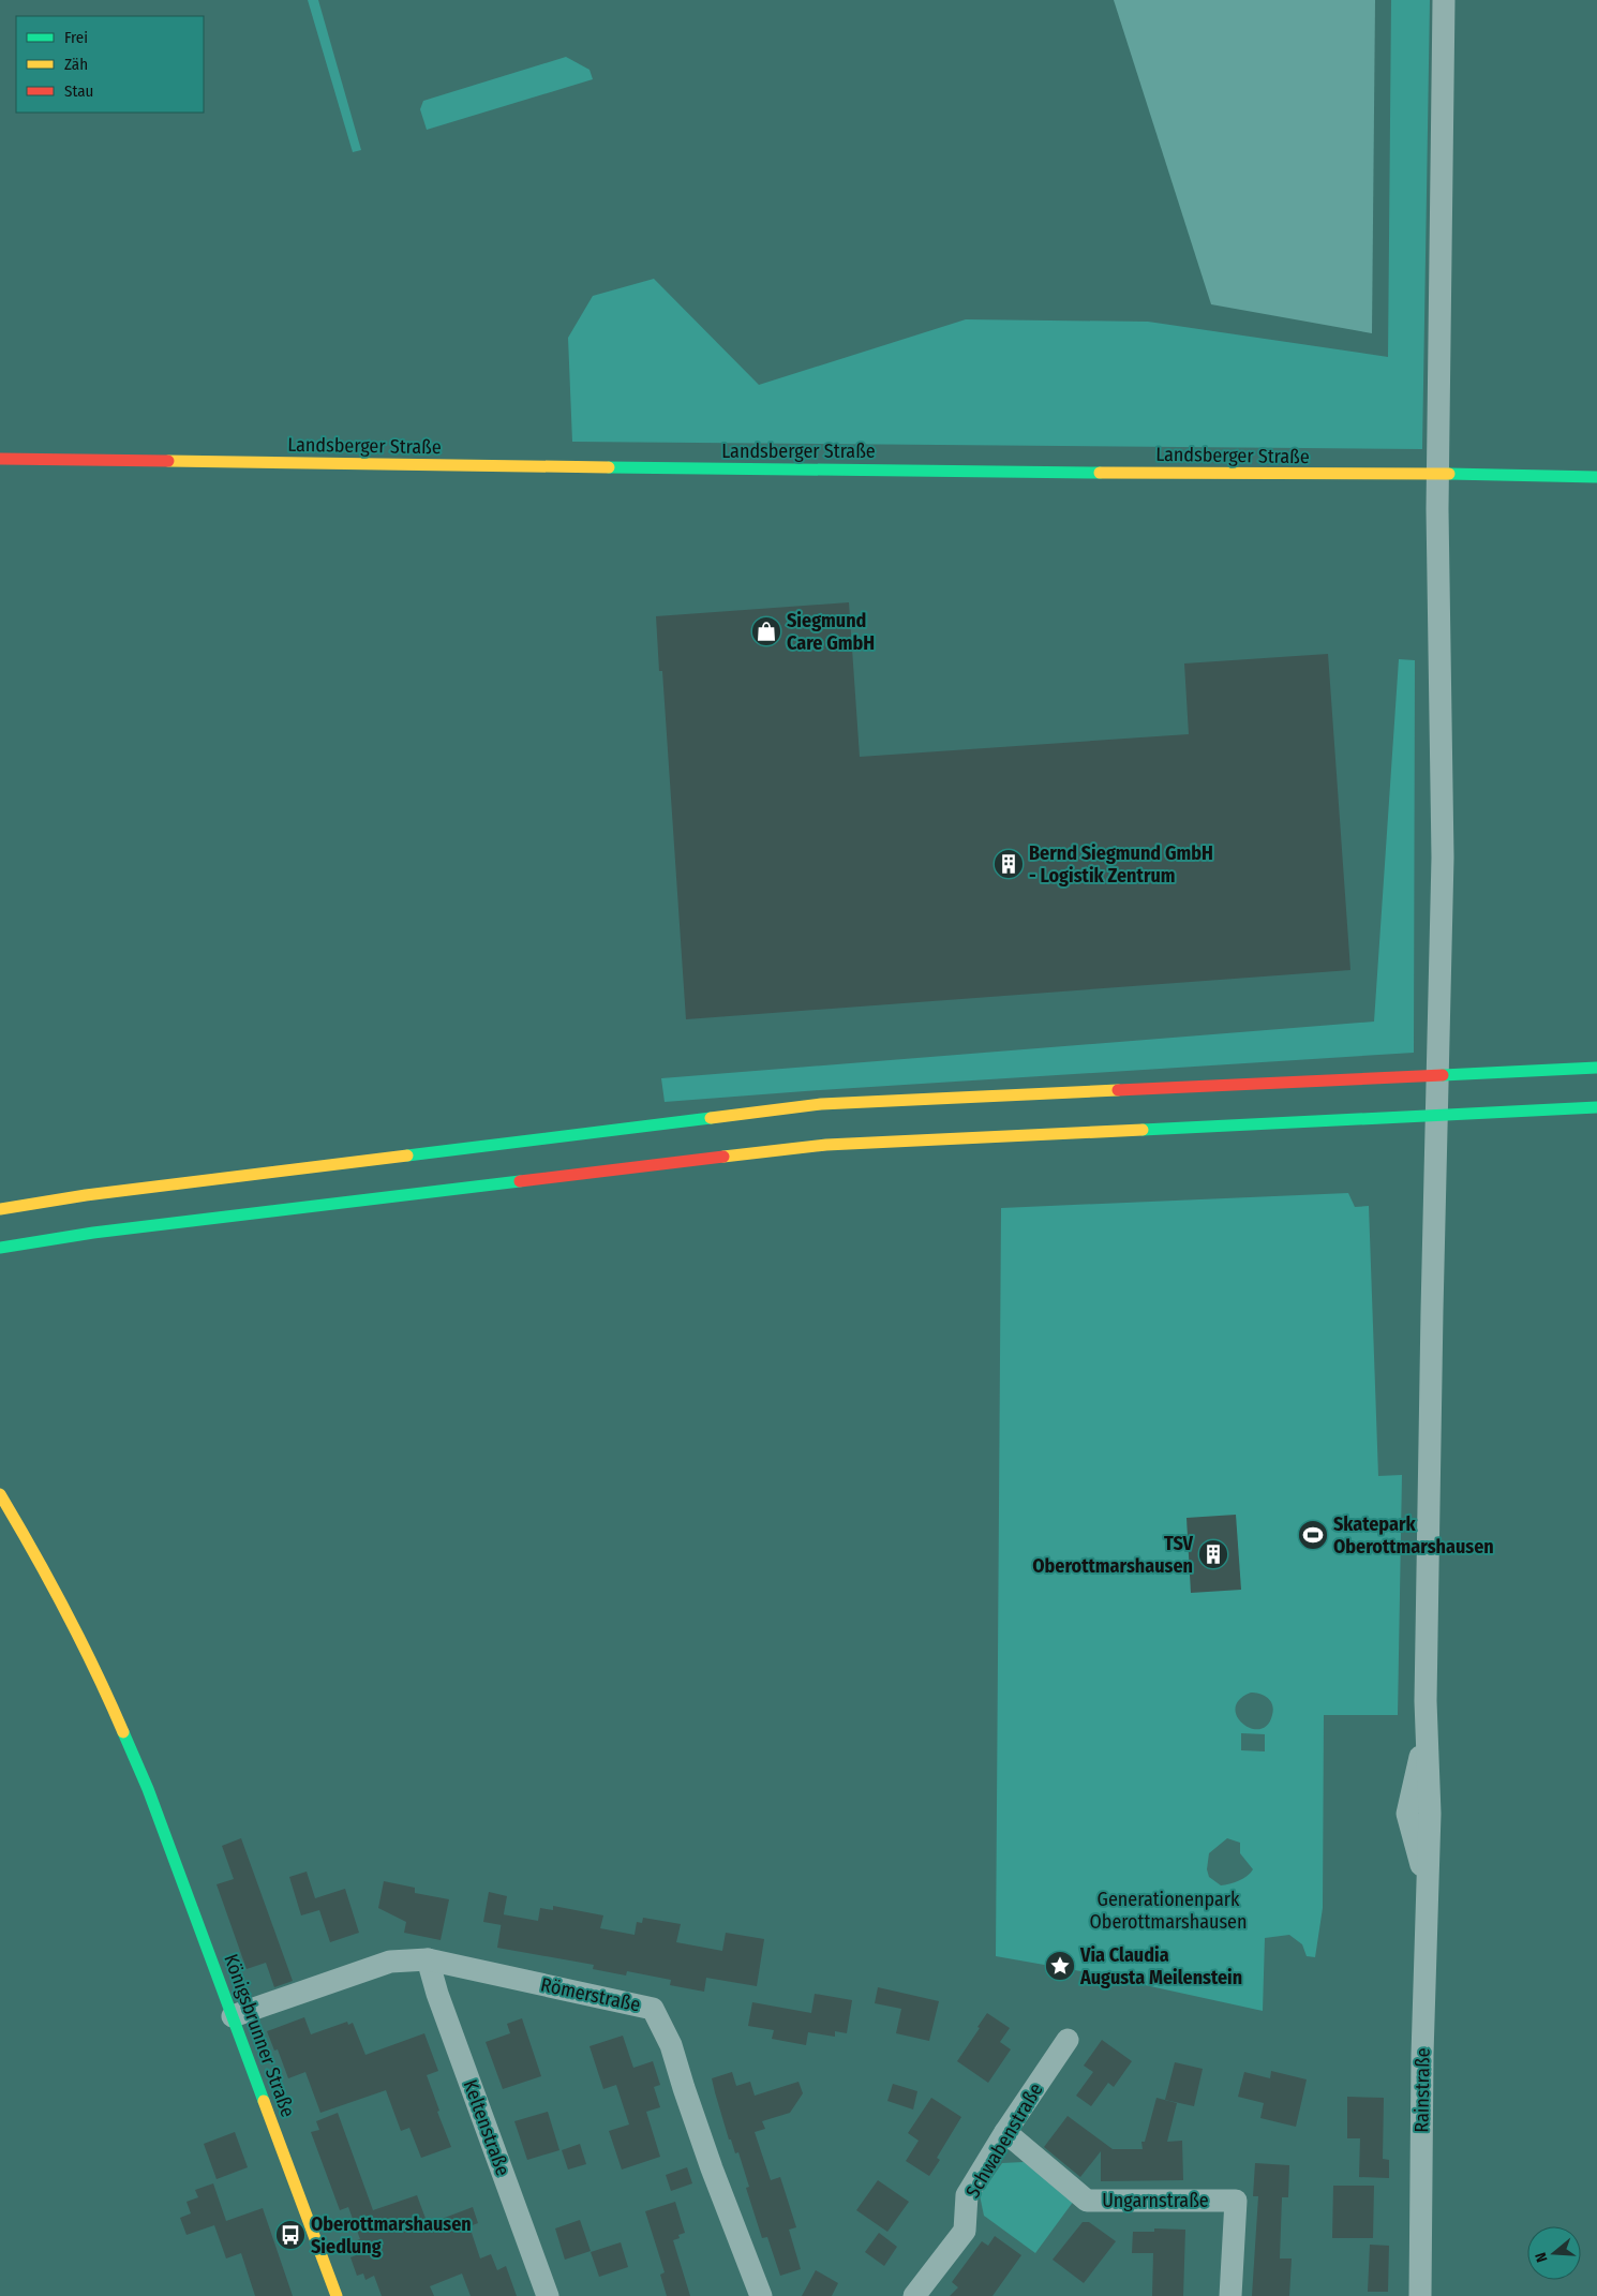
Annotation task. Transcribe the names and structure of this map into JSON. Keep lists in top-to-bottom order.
{
  "streets": {
    "main road": ["Landsberger Straße", "Königsbrunner Straße"],
    "street": [
      "Römerstraße",
      "Rainstraße",
      "Keltenstraße",
      "Schwabenstraße",
      "Ungarnstraße"
    ]
  },
  "crossings": [
    ["Landsberger Straße", "Rainstraße"],
    ["Römerstraße", "Königsbrunner Straße"],
    ["Römerstraße", "Keltenstraße"],
    ["Schwabenstraße", "Ungarnstraße"]
  ],
  "parks": ["Generationenpark Oberottmarshausen"],
  "places": {
    "shop": ["Siegmund Care GmbH"],
    "building": ["Bernd Siegmund GmbH - Logistik Zentrum", "TSV Oberottmarshausen"],
    "sports": ["Skatepark Oberottmarshausen"],
    "place": ["Via Claudia Augusta Meilenstein"],
    "bus stop": ["Oberottmarshausen Siedlung"]
  },
  "legend": ["Frei", "Zäh", "Stau"],
  "north": "left"
}
